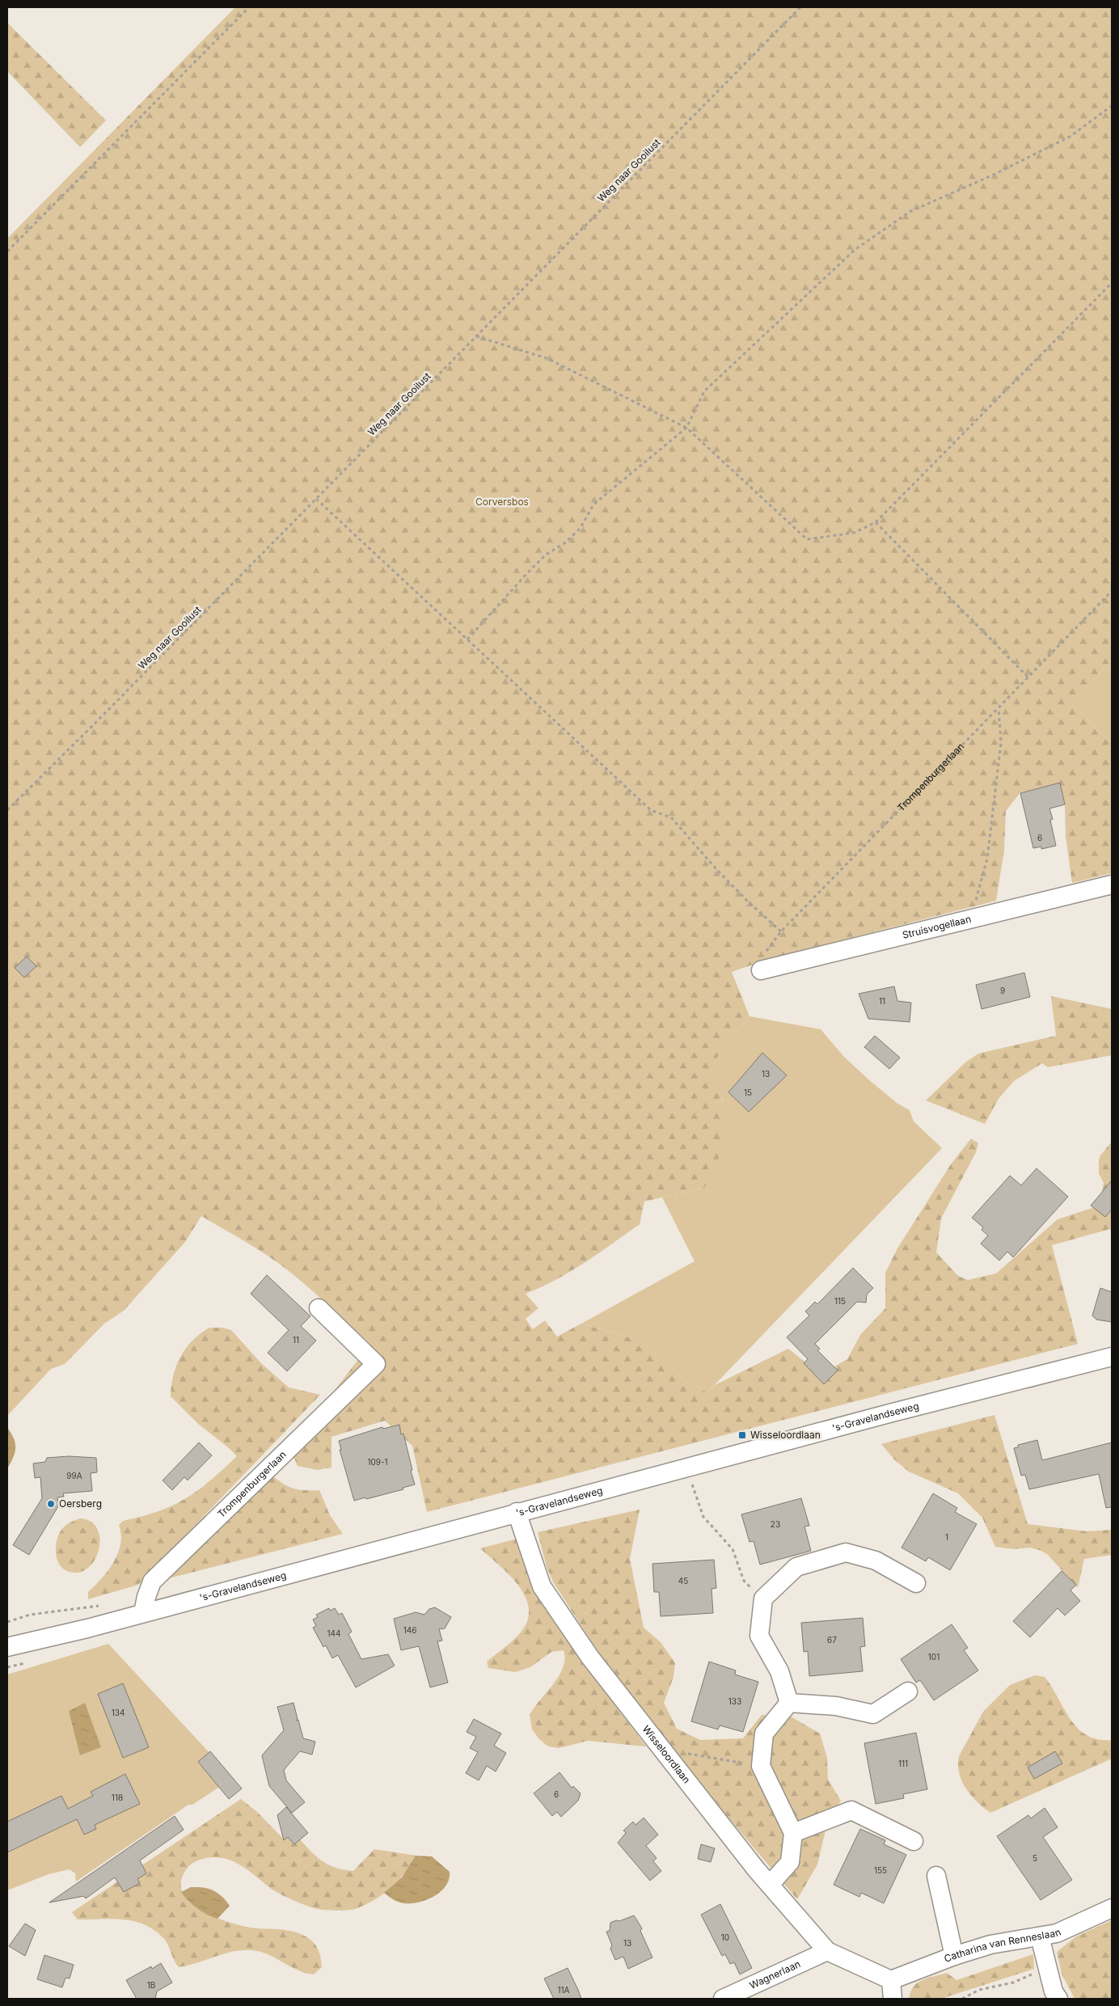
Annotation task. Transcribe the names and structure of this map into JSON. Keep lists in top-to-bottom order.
{
  "streets": {
    "street": [
      "Trompenburgerlaan",
      "Struisvogellaan",
      "'s-Gravelandseweg",
      "Wisseloordlaan",
      "Catharina van Renneslaan",
      "Wagnerlaan"
    ],
    "path": ["Weg naar Gooilust"]
  },
  "crossings": [
    ["Trompenburgerlaan", "Struisvogellaan"],
    ["Trompenburgerlaan", "'s-Gravelandseweg"],
    ["'s-Gravelandseweg", "Wisseloordlaan"],
    ["Wisseloordlaan", "Catharina van Renneslaan"],
    ["Wisseloordlaan", "Wagnerlaan"]
  ],
  "parks": ["Corversbos"],
  "places": {
    "transit": ["Wisseloordlaan"],
    "other": ["Oersberg"]
  },
  "house_numbers": [
    "6",
    "9",
    "11",
    "13",
    "15",
    "115",
    "11",
    "109-1",
    "99A",
    "23",
    "1",
    "45",
    "146",
    "144",
    "67",
    "101",
    "133",
    "134",
    "111",
    "6",
    "118",
    "5",
    "155",
    "10",
    "13",
    "1B",
    "11A"
  ]
}
